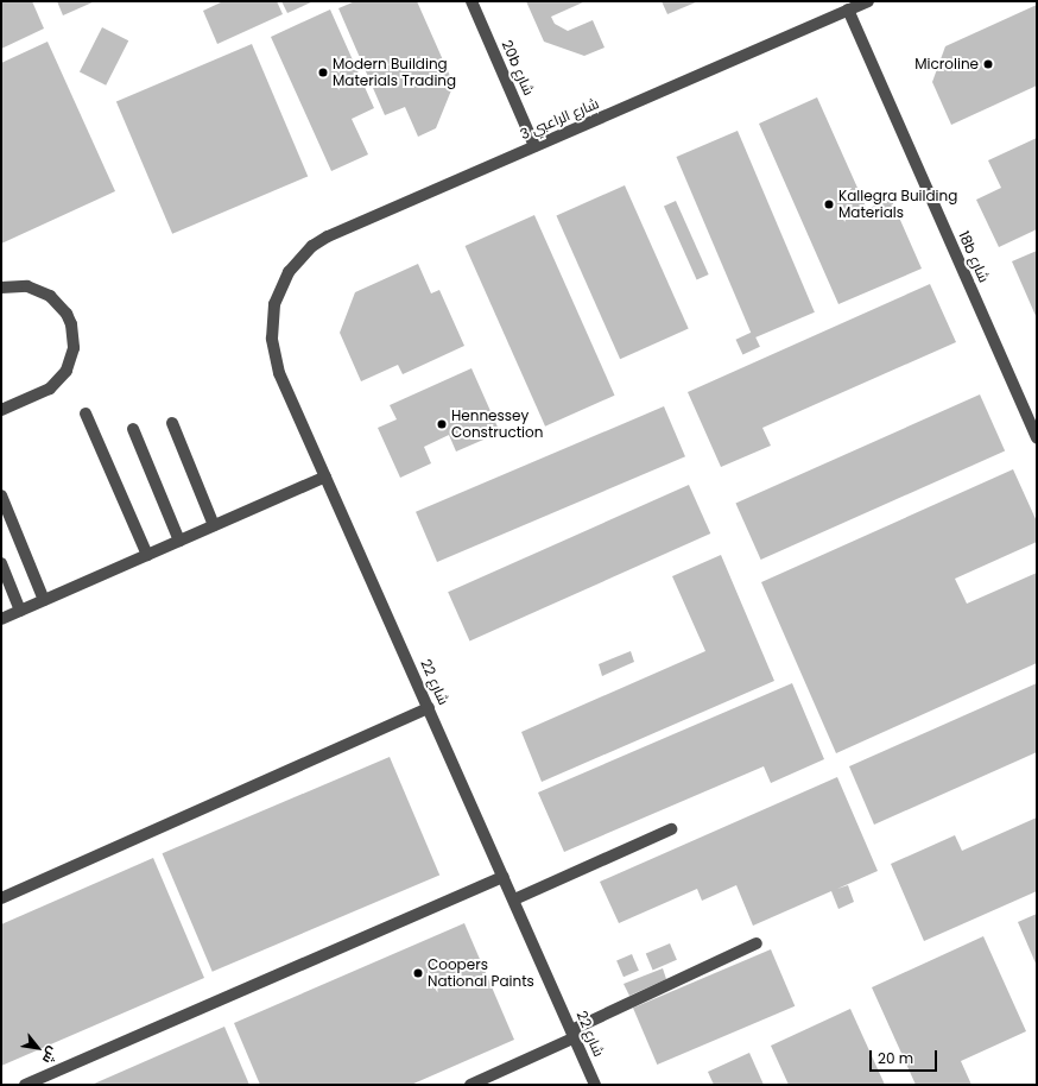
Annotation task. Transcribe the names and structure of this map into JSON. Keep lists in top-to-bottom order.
{
  "streets": {
    "street": [
      "20b شارع",
      "شارع الراعبي 3",
      "18b شارع",
      "شارع 22"
    ]
  },
  "crossings": [
    ["20b شارع", "شارع الراعبي 3"],
    ["شارع الراعبي 3", "18b شارع"],
    ["شارع الراعبي 3", "شارع 22"]
  ],
  "places": [
    "Microline",
    "Modern Building Materials Trading",
    "Kallegra Building Materials",
    "Hennessey Construction",
    "Coopers National Paints"
  ],
  "scale_bar": "20 m",
  "north": "bottom right"
}
